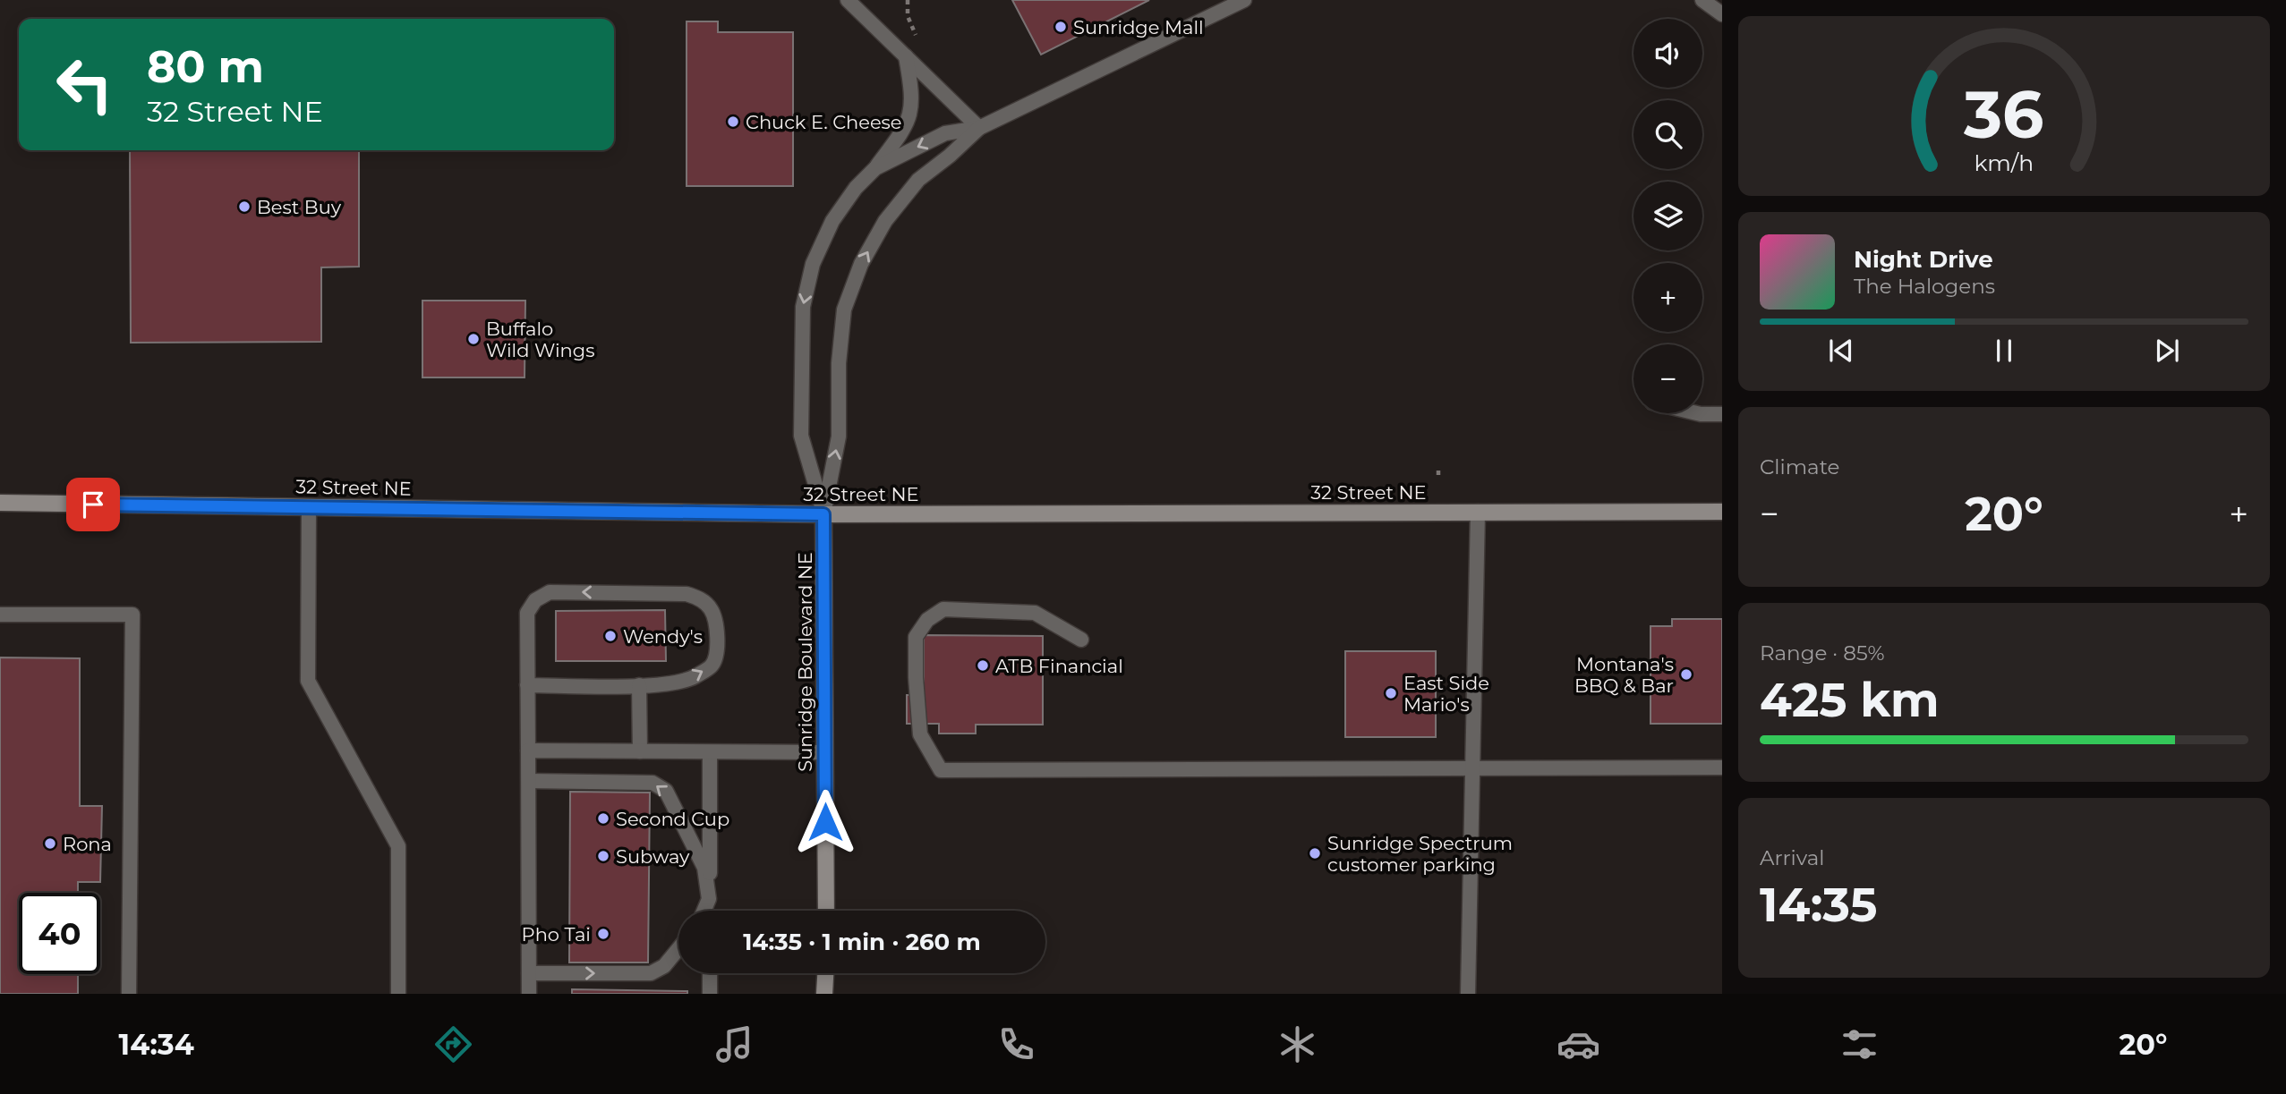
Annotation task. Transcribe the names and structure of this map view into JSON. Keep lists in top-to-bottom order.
{
  "streets": {
    "street": ["32 Street NE", "Sunridge Boulevard NE"]
  },
  "crossings": [
    ["32 Street NE", "Sunridge Boulevard NE"]
  ],
  "places": [
    "Sunridge Mall",
    "Chuck E. Cheese",
    "Best Buy",
    "Buffalo Wild Wings",
    "Wendy's",
    "ATB Financial",
    "Montana's BBQ & Bar",
    "East Side Mario's",
    "Second Cup",
    "Rona",
    "Sunridge Spectrum customer parking",
    "Subway",
    "Pho Tai"
  ],
  "page": {
    "map_buttons": ["+", "−"],
    "turn": ["80 m", "32 Street NE"],
    "song": ["Night Drive", "The Halogens"],
    "tile": [
      "Climate",
      ["Range · 85%", "425 km"],
      ["Arrival", "14:35"]
    ],
    "heat": ["−", "20°", "+"],
    "limit": "40",
    "trip": "14:35 · 1 min · 260 m",
    "tabs": ["14:34", "20°"],
    "gauge": ["36", "km/h"]
  }
}
